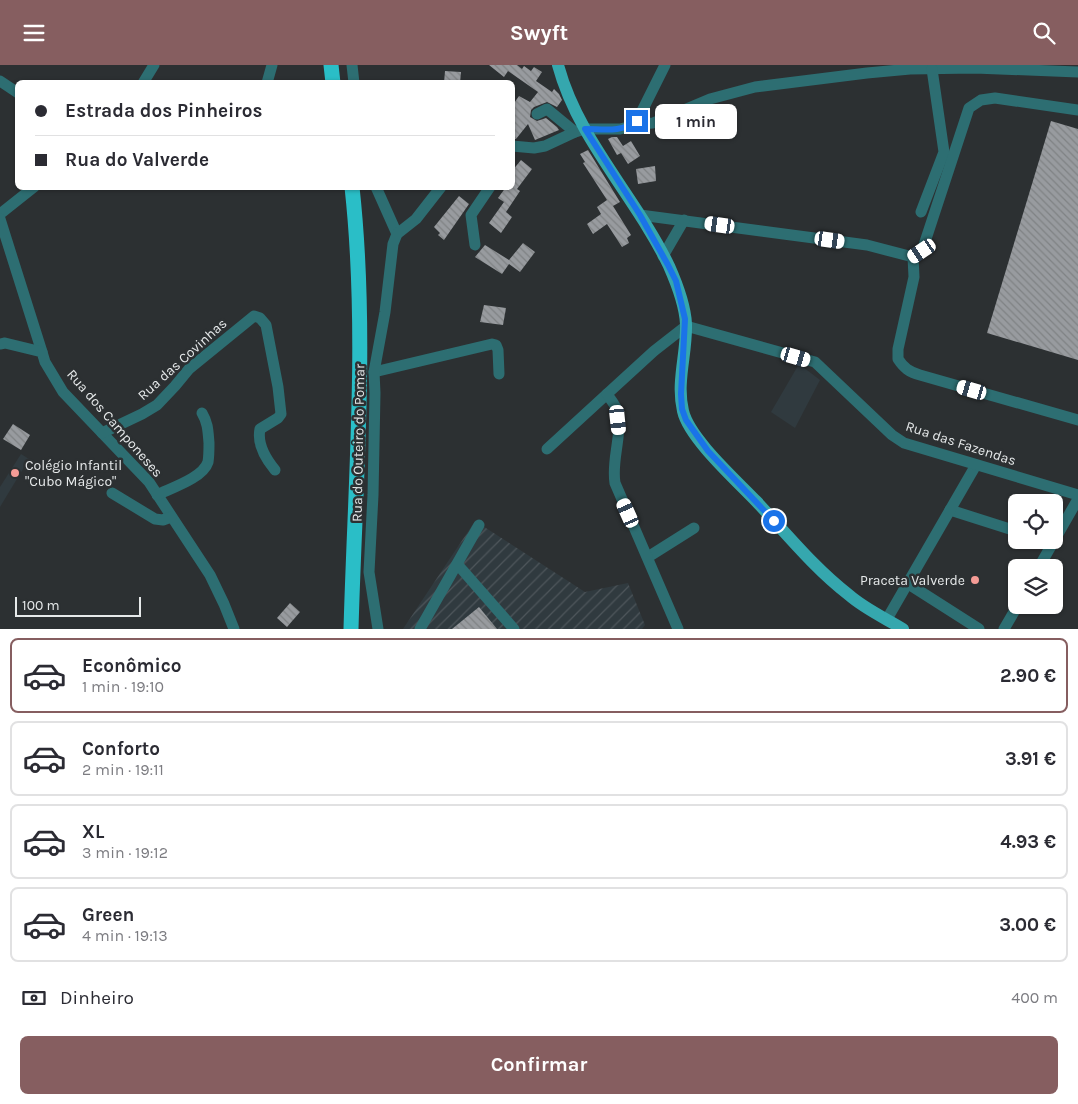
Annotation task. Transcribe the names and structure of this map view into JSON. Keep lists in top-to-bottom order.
{
  "streets": {
    "street": [
      "Rua das Covinhas",
      "Rua dos Camponeses",
      "Rua do Outeiro do Pomar",
      "Rua das Fazendas"
    ]
  },
  "crossings": [
    ["Rua das Covinhas", "Rua dos Camponeses"]
  ],
  "places": ["Colégio Infantil \"Cubo Mágico\"", "Praceta Valverde"],
  "scale_bar": "100 m",
  "page": {
    "header": "Swyft",
    "banner": ["Estrada dos Pinheiros", "Rua do Valverde"],
    "bubble": "1 min",
    "scale": "100 m",
    "list": [
      {
        "name": "Econômico",
        "note": "1 min · 19:10",
        "value": "2.90 €"
      },
      {
        "name": "Conforto",
        "note": "2 min · 19:11",
        "value": "3.91 €"
      },
      {
        "name": "XL",
        "note": "3 min · 19:12",
        "value": "4.93 €"
      },
      {
        "name": "Green",
        "note": "4 min · 19:13",
        "value": "3.00 €"
      }
    ],
    "pay": ["Dinheiro", "400 m"],
    "buttons": "Confirmar"
  }
}
